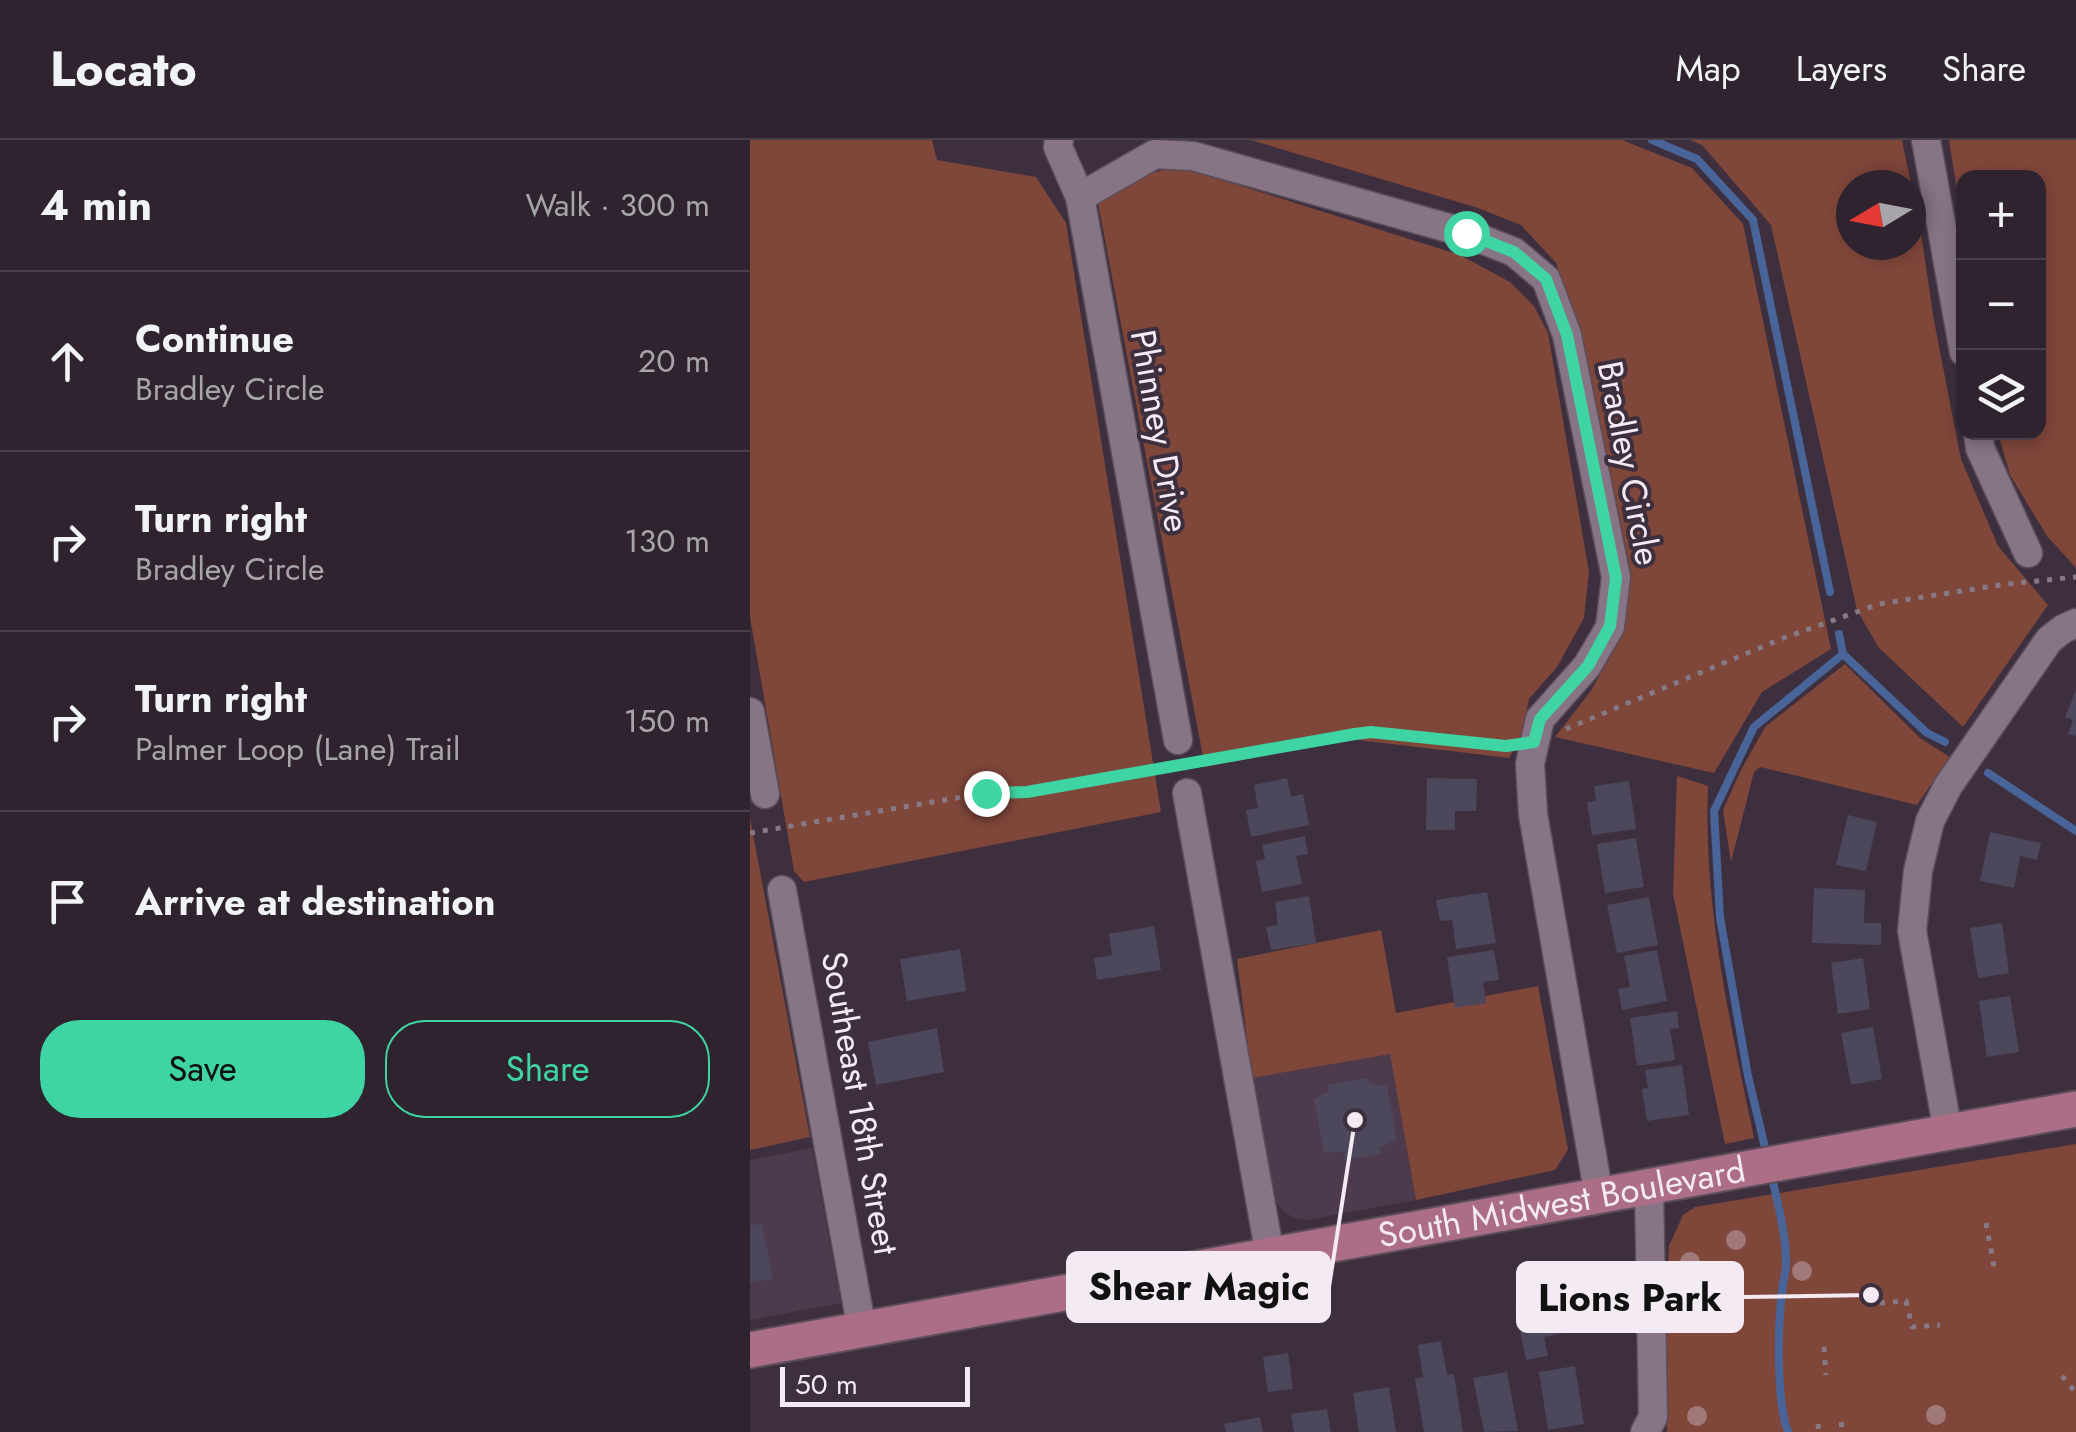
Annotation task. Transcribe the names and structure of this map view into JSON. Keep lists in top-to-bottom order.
{
  "streets": {
    "main road": ["South Midwest Boulevard"],
    "street": ["Phinney Drive", "Bradley Circle", "Southeast 18th Street"]
  },
  "crossings": [
    ["Phinney Drive", "Bradley Circle"],
    ["Bradley Circle", "South Midwest Boulevard"],
    ["Southeast 18th Street", "South Midwest Boulevard"]
  ],
  "places": ["Shear Magic", "Lions Park"],
  "scale_bar": "50 m",
  "north": "left",
  "page": {
    "header": "Locato",
    "nav": ["Map", "Layers", "Share"],
    "heading": ["4 min", "Walk · 300 m"],
    "map_buttons": ["+", "−"],
    "list": [
      ["Continue", "Bradley Circle", "20 m"],
      ["Turn right", "Bradley Circle", "130 m"],
      ["Turn right", "Palmer Loop (Lane) Trail", "150 m"],
      "Arrive at destination"
    ],
    "buttons": ["Save", "Share"],
    "scale": "50 m"
  }
}
